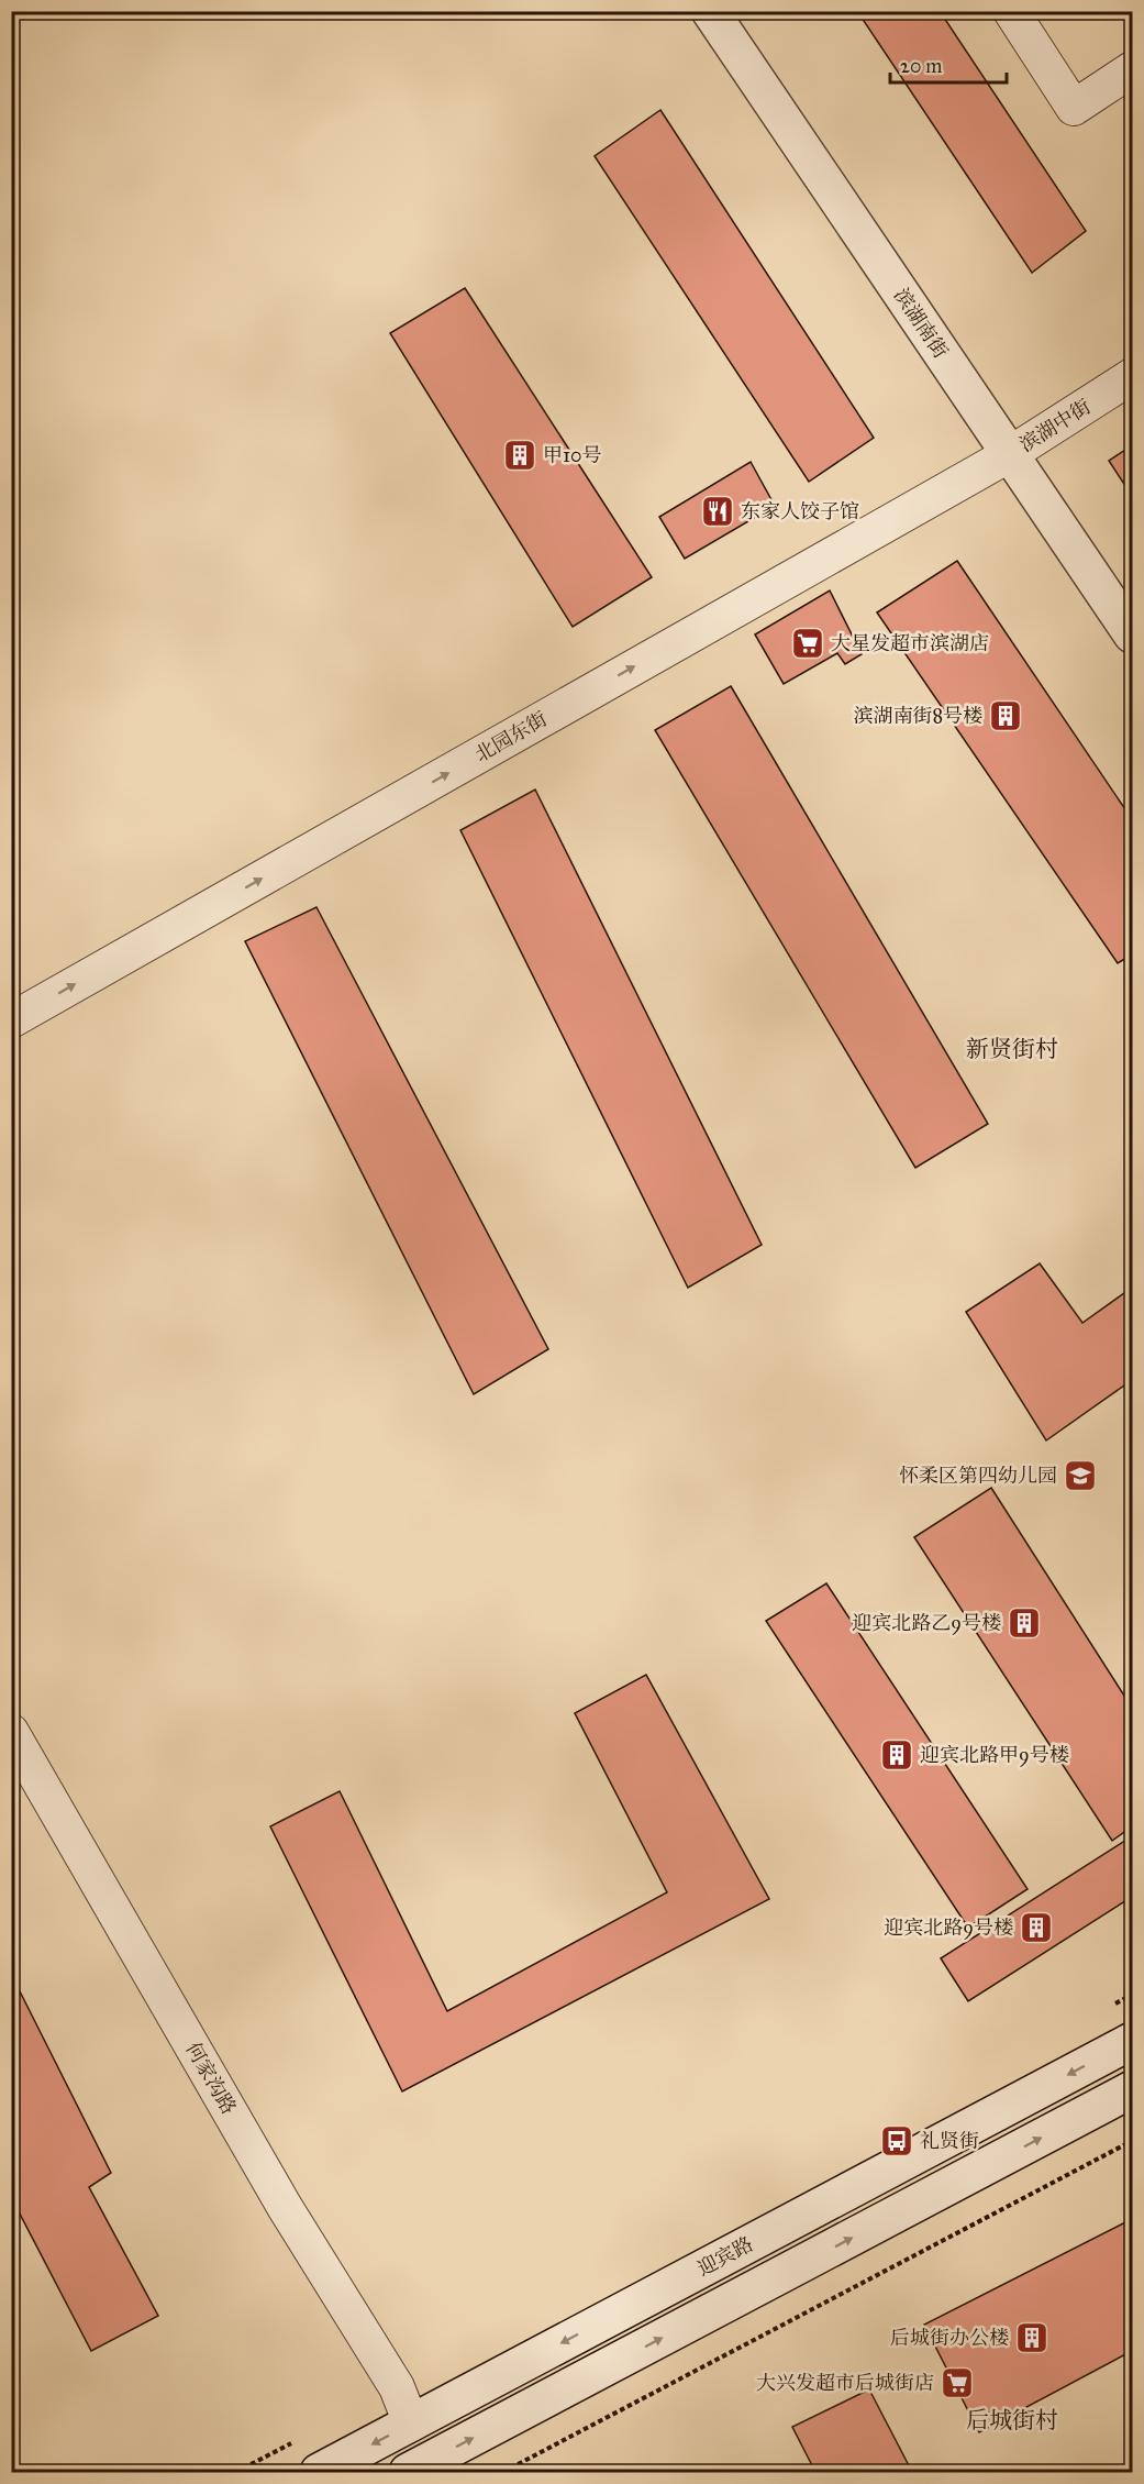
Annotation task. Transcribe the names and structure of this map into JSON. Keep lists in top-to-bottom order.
{
  "streets": {
    "main road": ["滨湖南街", "迎宾路"],
    "street": ["滨湖中街", "北园东街", "何家沟路"]
  },
  "crossings": [
    ["滨湖南街", "滨湖中街"],
    ["滨湖南街", "北园东街"],
    ["滨湖中街", "北园东街"],
    ["何家沟路", "迎宾路"]
  ],
  "one_way": ["北园东街"],
  "districts": ["新贤街村", "后城街村"],
  "places": {
    "building": [
      "甲10号",
      "滨湖南街8号楼",
      "迎宾北路乙9号楼",
      "迎宾北路甲9号楼",
      "迎宾北路9号楼",
      "后城街办公楼"
    ],
    "restaurant": ["东家人饺子馆"],
    "supermarket": ["大星发超市滨湖店", "大兴发超市后城街店"],
    "school or university": ["怀柔区第四幼儿园"],
    "bus stop": ["礼贤街"]
  },
  "scale_bar": "20 m"
}
